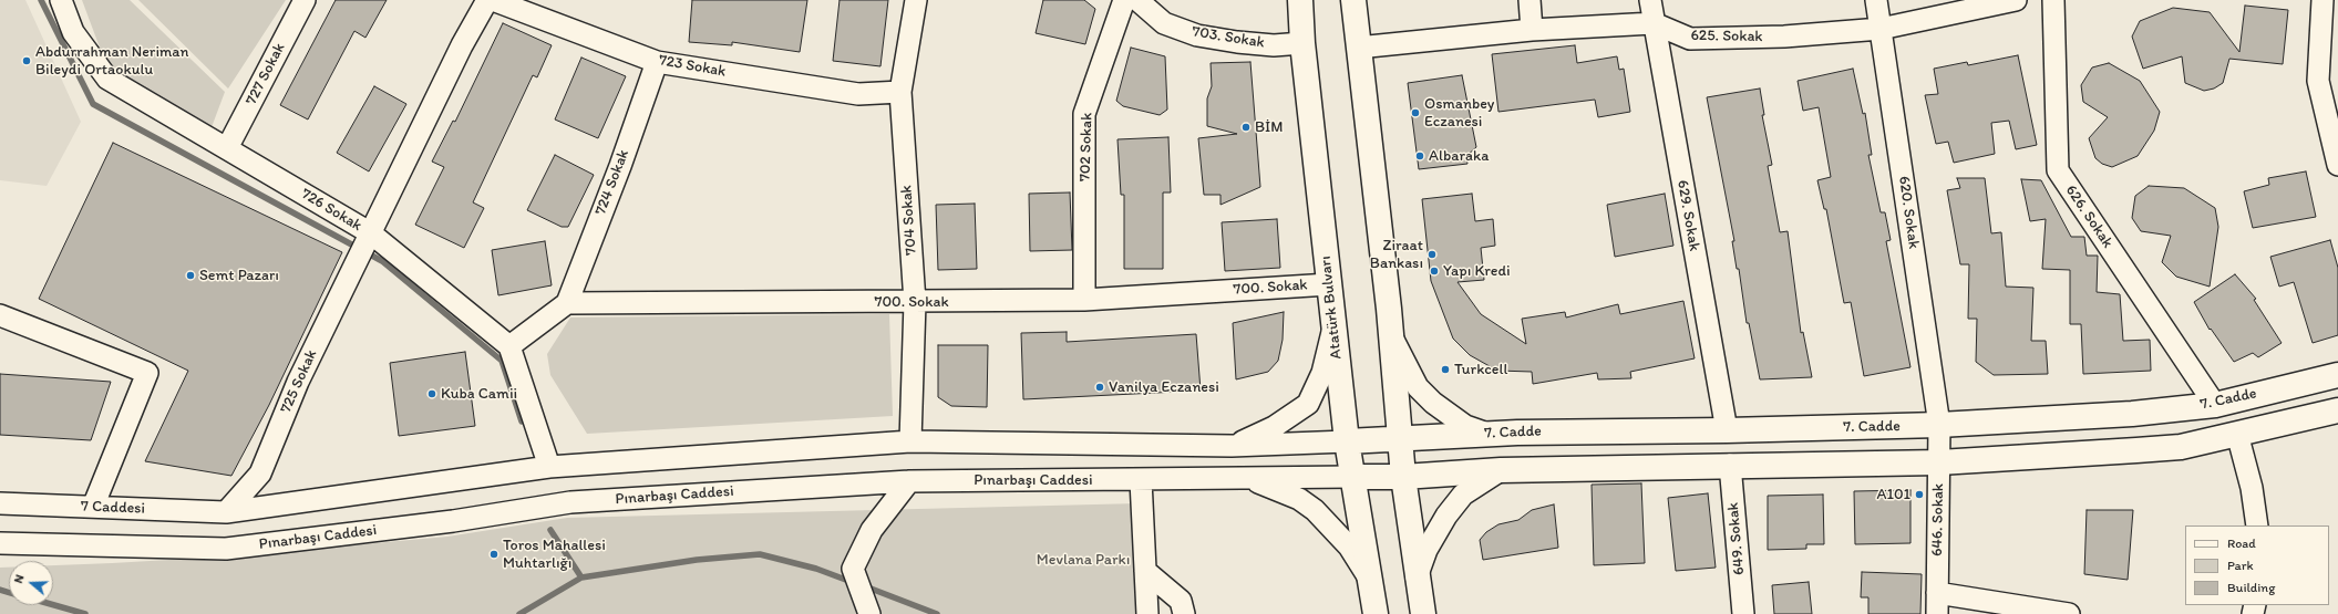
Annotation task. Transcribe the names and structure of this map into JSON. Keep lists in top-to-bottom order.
{
  "streets": {
    "main road": ["Atatürk Bulvarı", "7. Cadde"],
    "street": [
      "625. Sokak",
      "703. Sokak",
      "723 Sokak",
      "727 Sokak",
      "702 Sokak",
      "724 Sokak",
      "726 Sokak",
      "620. Sokak",
      "629. Sokak",
      "626. Sokak",
      "704 Sokak",
      "700. Sokak",
      "725 Sokak",
      "Pınarbaşı Caddesi",
      "7 Caddesi",
      "646. Sokak",
      "649. Sokak"
    ]
  },
  "crossings": [
    ["625. Sokak", "620. Sokak"],
    ["625. Sokak", "629. Sokak"],
    ["703. Sokak", "Atatürk Bulvarı"],
    ["723 Sokak", "724 Sokak"],
    ["723 Sokak", "704 Sokak"],
    ["727 Sokak", "726 Sokak"],
    ["702 Sokak", "700. Sokak"],
    ["724 Sokak", "700. Sokak"],
    ["726 Sokak", "725 Sokak"],
    ["620. Sokak", "7. Cadde"],
    ["620. Sokak", "646. Sokak"],
    ["629. Sokak", "7. Cadde"],
    ["626. Sokak", "7. Cadde"],
    ["704 Sokak", "700. Sokak"],
    ["700. Sokak", "Atatürk Bulvarı"],
    ["Atatürk Bulvarı", "Pınarbaşı Caddesi"],
    ["725 Sokak", "7 Caddesi"],
    ["7. Cadde", "646. Sokak"]
  ],
  "parks": ["Mevlana Parkı"],
  "places": [
    "Abdurrahman Neriman Bileydi Ortaokulu",
    "Osmanbey Eczanesi",
    "BİM",
    "Albaraka",
    "Ziraat Bankası",
    "Yapı Kredi",
    "Semt Pazarı",
    "Turkcell",
    "Vanilya Eczanesi",
    "Kuba Camii",
    "A101",
    "Toros Mahallesi Muhtarlığı"
  ],
  "legend": ["Road", "Park", "Building"],
  "north": "left"
}
